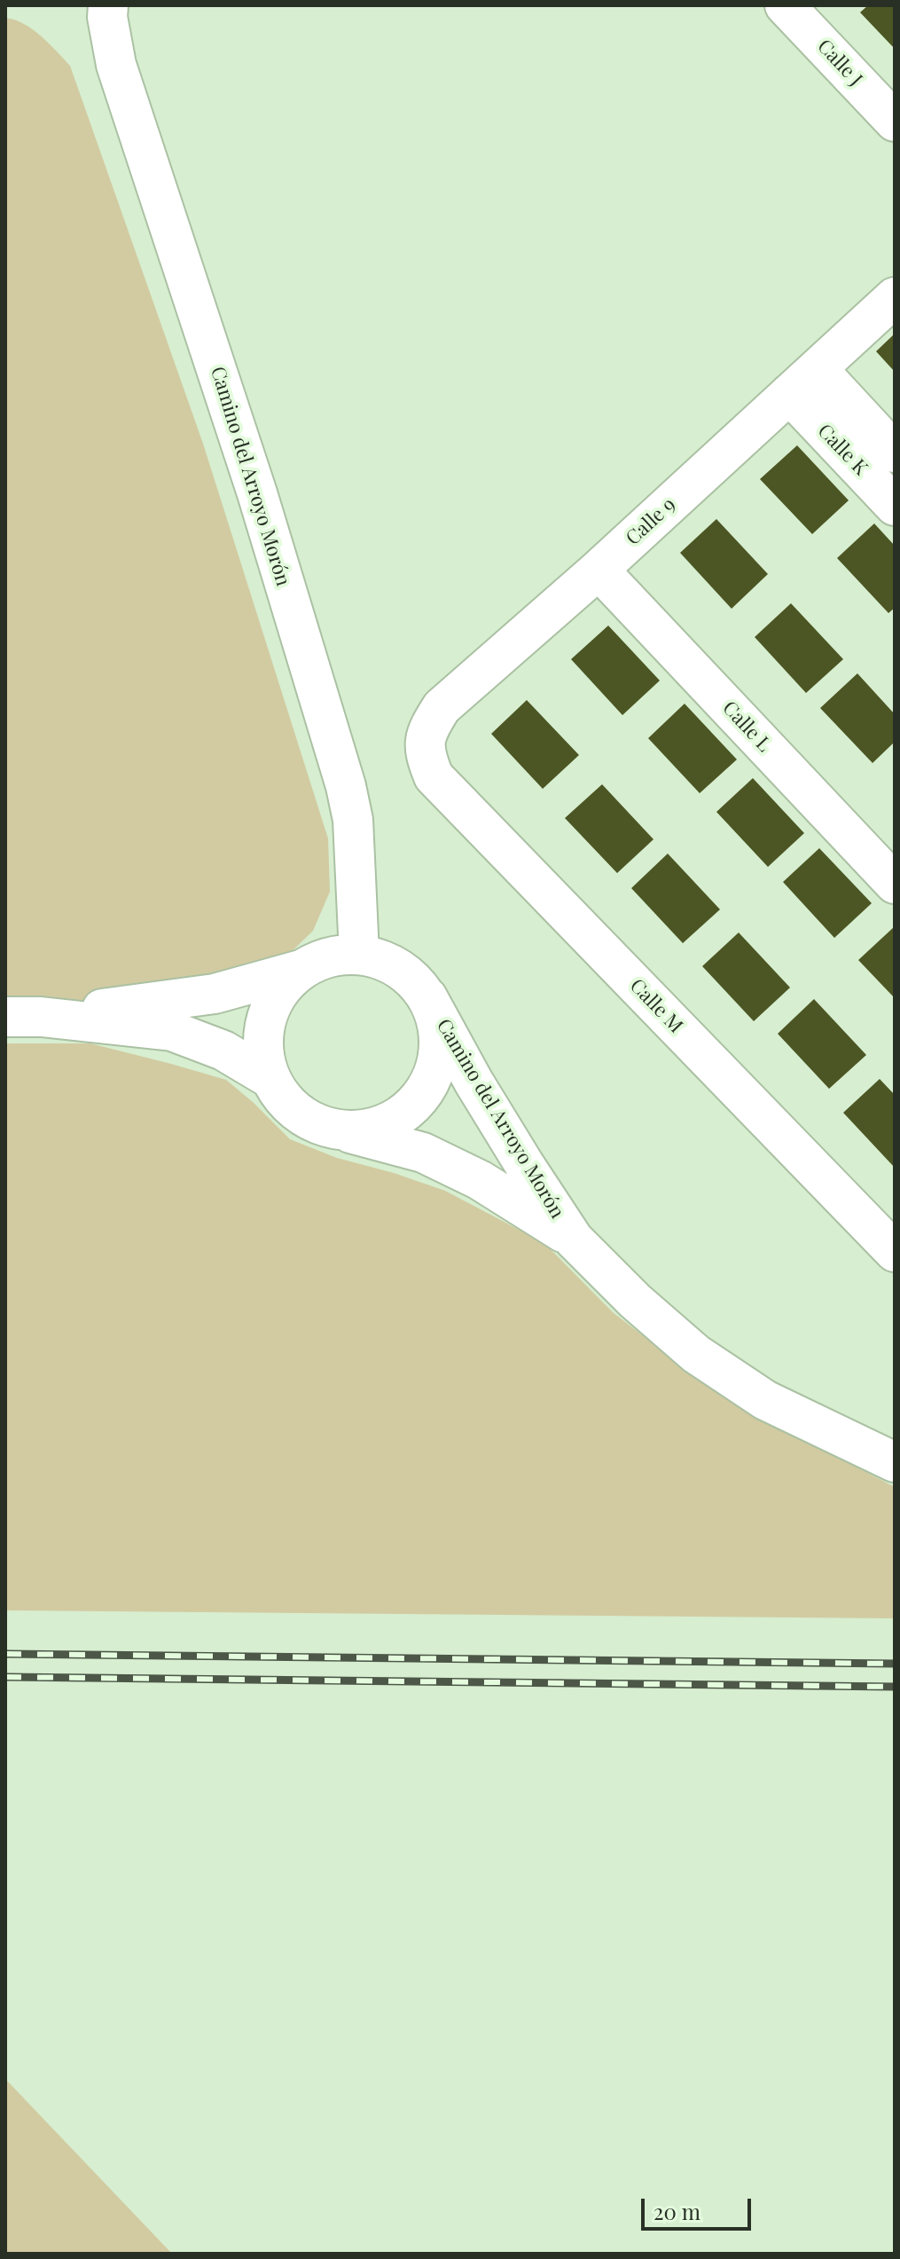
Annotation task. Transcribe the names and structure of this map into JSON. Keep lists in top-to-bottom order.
{
  "streets": {
    "street": [
      "Calle J",
      "Calle K",
      "Camino del Arroyo Morón",
      "Calle 9",
      "Calle L",
      "Calle M"
    ]
  },
  "crossings": [
    ["Calle K", "Calle 9"],
    ["Calle 9", "Calle L"],
    ["Calle 9", "Calle M"]
  ],
  "scale_bar": "20 m"
}
